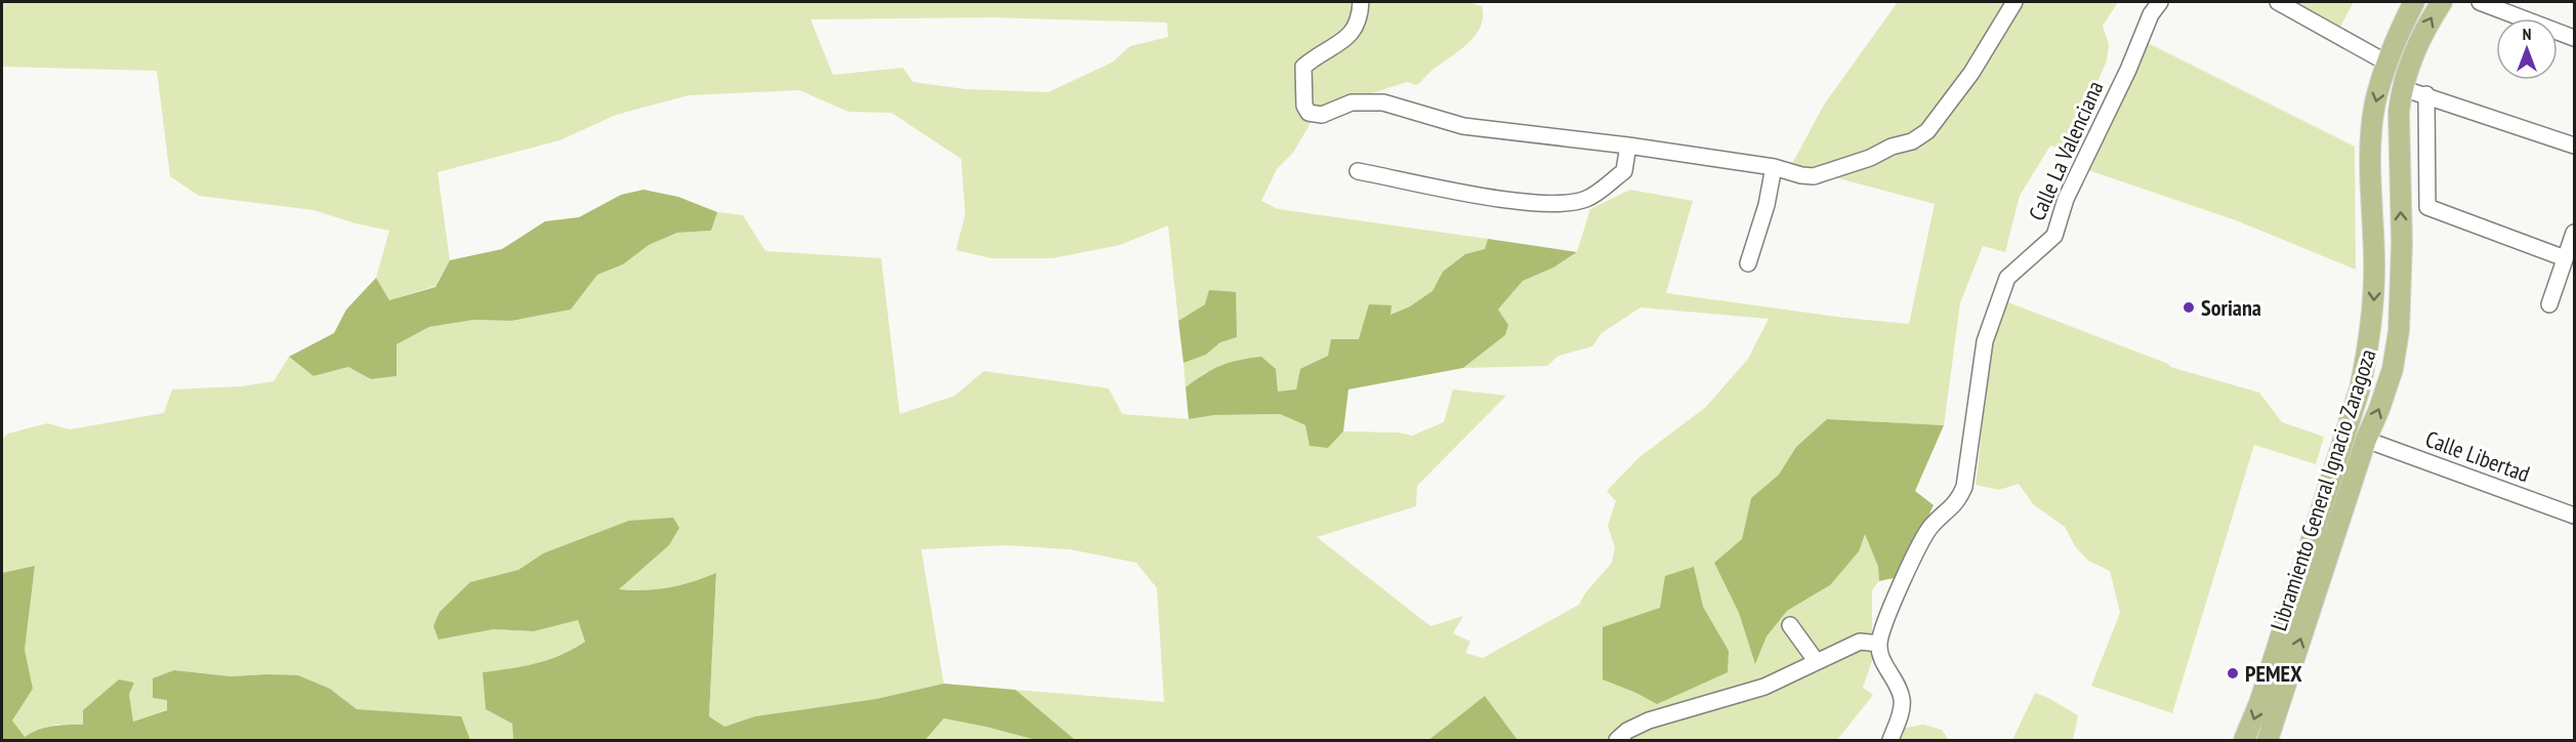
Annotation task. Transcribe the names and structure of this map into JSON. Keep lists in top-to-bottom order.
{
  "streets": {
    "main road": ["Libramiento General Ignacio Zaragoza"],
    "street": ["Calle La Valenciana", "Calle Libertad"]
  },
  "crossings": [
    ["Calle Libertad", "Libramiento General Ignacio Zaragoza"]
  ],
  "places": ["Soriana", "PEMEX"],
  "north": "top"
}
